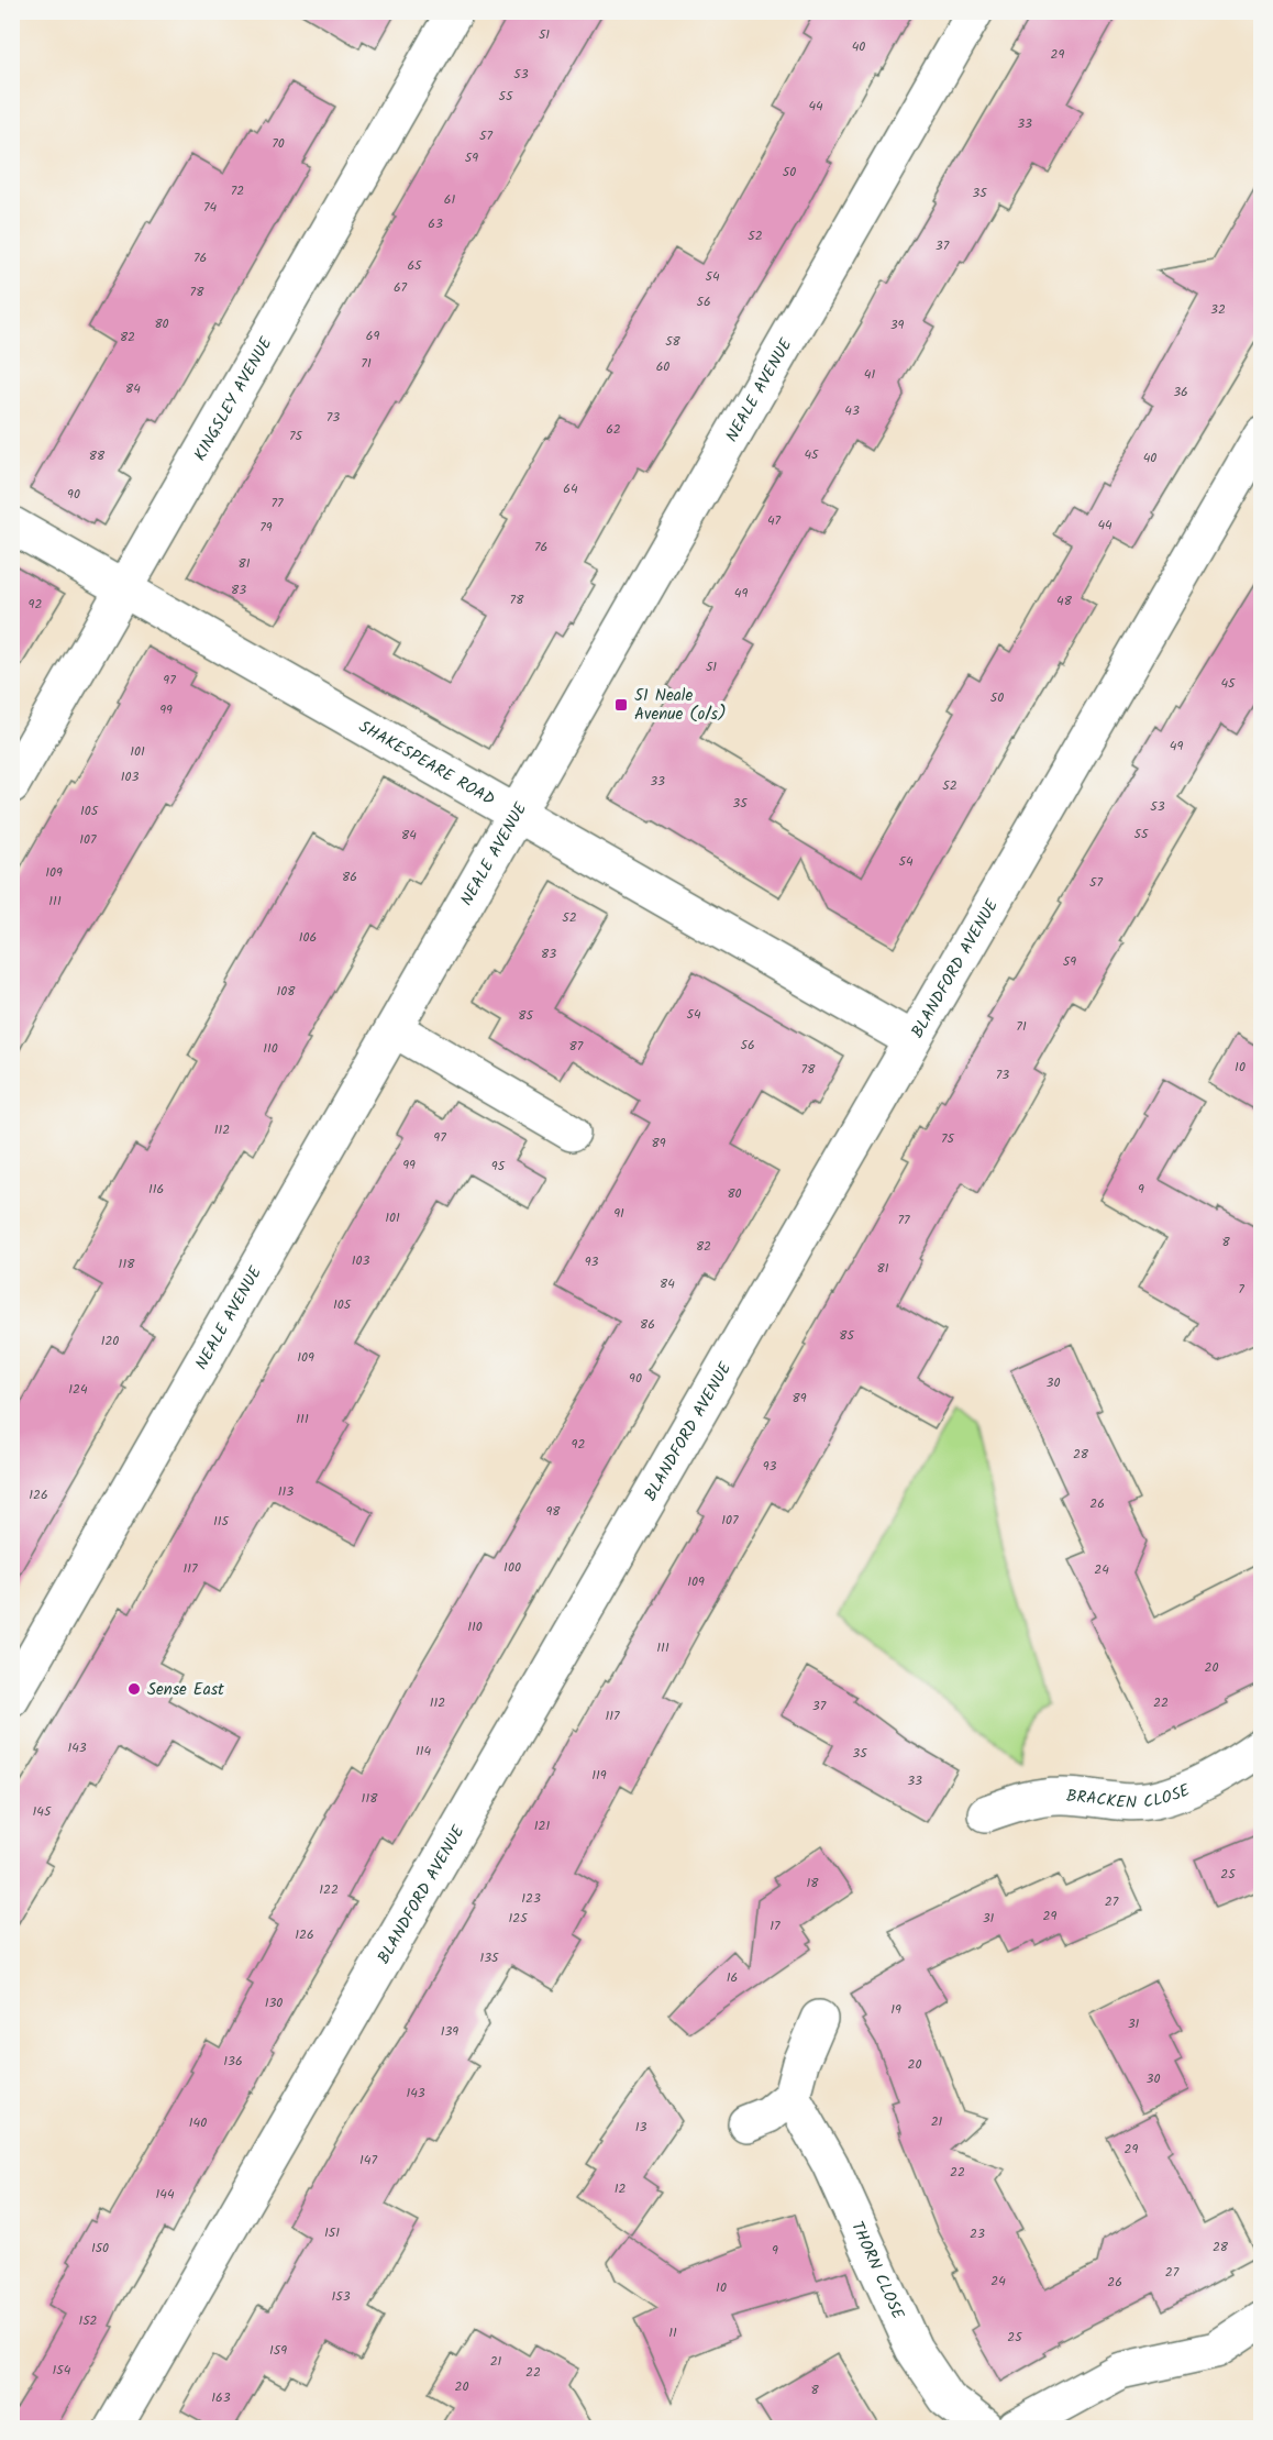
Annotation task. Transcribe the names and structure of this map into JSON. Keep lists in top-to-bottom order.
{
  "streets": {
    "street": [
      "NEALE AVENUE",
      "KINGSLEY AVENUE",
      "SHAKESPEARE ROAD",
      "BLANDFORD AVENUE",
      "BRACKEN CLOSE",
      "THORN CLOSE"
    ]
  },
  "crossings": [
    ["NEALE AVENUE", "SHAKESPEARE ROAD"],
    ["KINGSLEY AVENUE", "SHAKESPEARE ROAD"],
    ["SHAKESPEARE ROAD", "BLANDFORD AVENUE"]
  ],
  "places": {
    "transit": ["51 Neale Avenue (o/s)"],
    "other": ["Sense East"]
  },
  "house_numbers": [
    "51",
    "40",
    "29",
    "53",
    "55",
    "44",
    "33",
    "57",
    "70",
    "59",
    "50",
    "72",
    "35",
    "61",
    "74",
    "63",
    "52",
    "37",
    "76",
    "65",
    "54",
    "67",
    "78",
    "56",
    "32",
    "80",
    "39",
    "69",
    "82",
    "58",
    "71",
    "60",
    "41",
    "84",
    "36",
    "43",
    "73",
    "62",
    "75",
    "45",
    "88",
    "40",
    "64",
    "90",
    "77",
    "47",
    "44",
    "79",
    "76",
    "81",
    "83",
    "49",
    "78",
    "48",
    "92",
    "51",
    "97",
    "45",
    "50",
    "99",
    "49",
    "101",
    "103",
    "33",
    "52",
    "35",
    "53",
    "105",
    "55",
    "84",
    "107",
    "54",
    "109",
    "86",
    "57",
    "111",
    "52",
    "106",
    "83",
    "59",
    "108",
    "54",
    "85",
    "71",
    "56",
    "87",
    "110",
    "10",
    "78",
    "73",
    "112",
    "97",
    "75",
    "89",
    "99",
    "95",
    "116",
    "9",
    "80",
    "91",
    "101",
    "77",
    "8",
    "82",
    "103",
    "93",
    "118",
    "81",
    "84",
    "7",
    "105",
    "86",
    "85",
    "120",
    "109",
    "90",
    "30",
    "124",
    "89",
    "111",
    "92",
    "28",
    "93",
    "113",
    "126",
    "26",
    "98",
    "107",
    "115",
    "100",
    "117",
    "24",
    "109",
    "110",
    "111",
    "20",
    "112",
    "22",
    "37",
    "117",
    "143",
    "114",
    "35",
    "119",
    "33",
    "118",
    "145",
    "121",
    "25",
    "18",
    "122",
    "123",
    "27",
    "29",
    "125",
    "31",
    "17",
    "126",
    "135",
    "16",
    "130",
    "19",
    "31",
    "139",
    "136",
    "20",
    "30",
    "143",
    "21",
    "140",
    "13",
    "29",
    "147",
    "22",
    "12",
    "144",
    "151",
    "23",
    "28",
    "150",
    "9",
    "27",
    "24",
    "26",
    "10",
    "153",
    "152",
    "11",
    "25",
    "159",
    "21",
    "154",
    "22",
    "20",
    "8",
    "163"
  ]
}
